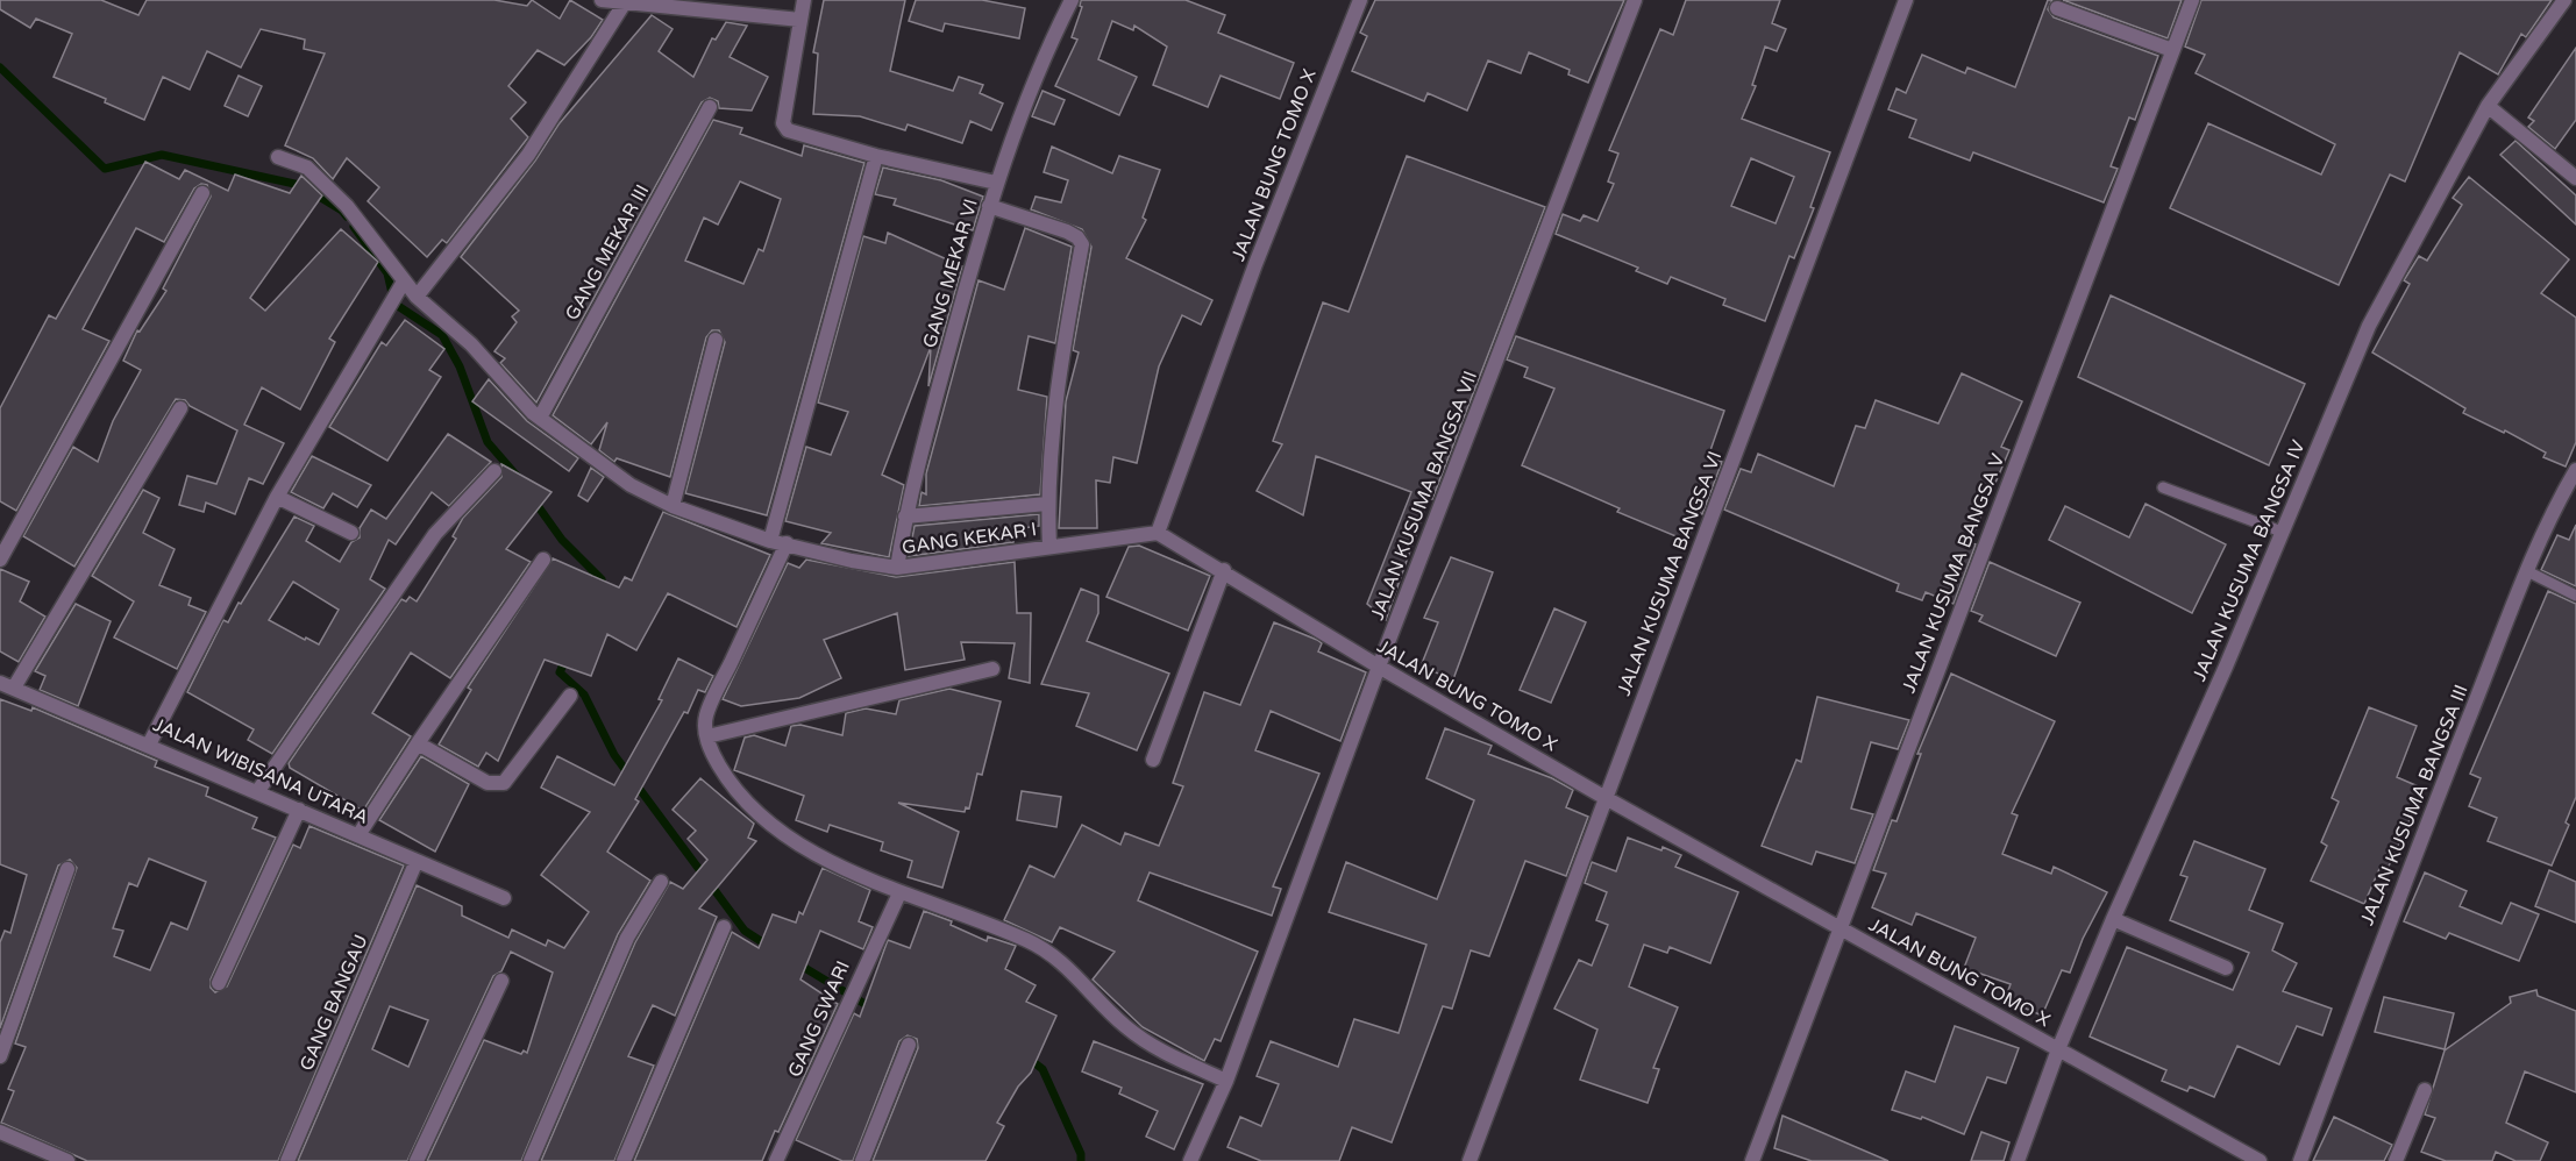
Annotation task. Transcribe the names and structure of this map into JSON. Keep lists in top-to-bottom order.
{
  "streets": {
    "street": [
      "JALAN BUNG TOMO X",
      "GANG MEKAR III",
      "GANG MEKAR VI",
      "JALAN KUSUMA BANGSA VII",
      "GANG KEKAR I",
      "JALAN KUSUMA BANGSA IV",
      "JALAN KUSUMA BANGSA VI",
      "JALAN KUSUMA BANGSA V",
      "JALAN WIBISANA UTARA",
      "JALAN KUSUMA BANGSA III",
      "GANG BANGAU",
      "GANG SWARI"
    ]
  },
  "crossings": [
    ["JALAN BUNG TOMO X", "JALAN KUSUMA BANGSA VII"],
    ["JALAN BUNG TOMO X", "GANG KEKAR I"],
    ["JALAN BUNG TOMO X", "JALAN KUSUMA BANGSA IV"],
    ["JALAN BUNG TOMO X", "JALAN KUSUMA BANGSA VI"],
    ["JALAN BUNG TOMO X", "JALAN KUSUMA BANGSA V"],
    ["GANG MEKAR III", "GANG KEKAR I"],
    ["GANG MEKAR VI", "GANG KEKAR I"],
    ["JALAN WIBISANA UTARA", "GANG BANGAU"]
  ]
}
